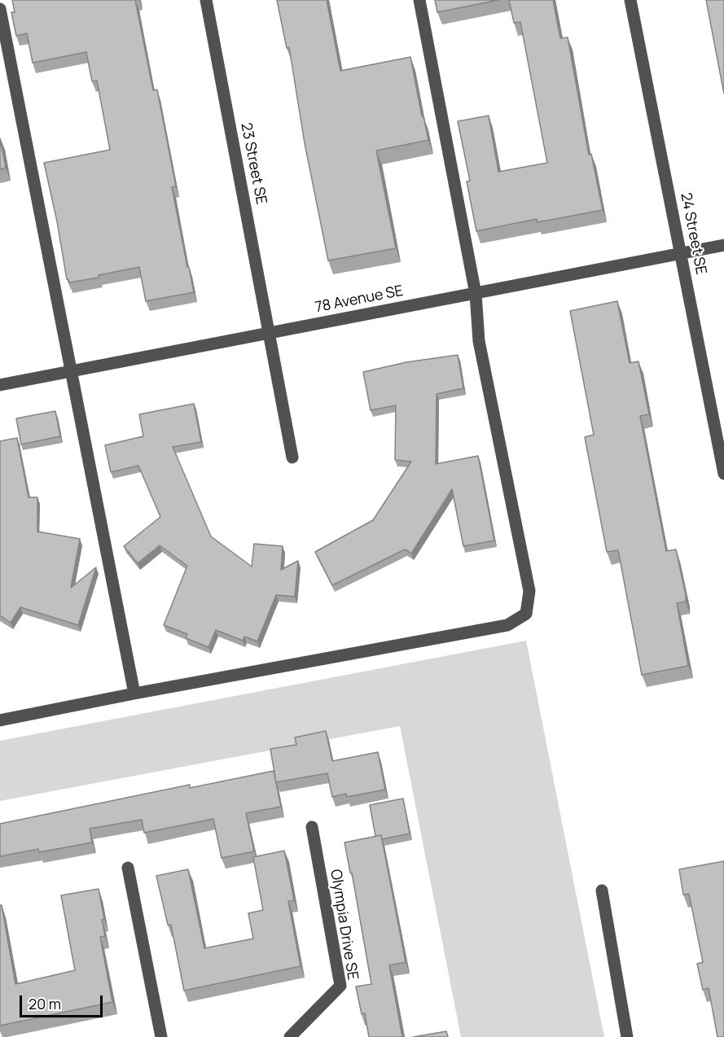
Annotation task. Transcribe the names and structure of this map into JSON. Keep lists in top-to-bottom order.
{
  "streets": {
    "street": [
      "23 Street SE",
      "24 Street SE",
      "78 Avenue SE",
      "Olympia Drive SE"
    ]
  },
  "crossings": [
    ["23 Street SE", "78 Avenue SE"],
    ["24 Street SE", "78 Avenue SE"]
  ],
  "scale_bar": "20 m"
}
